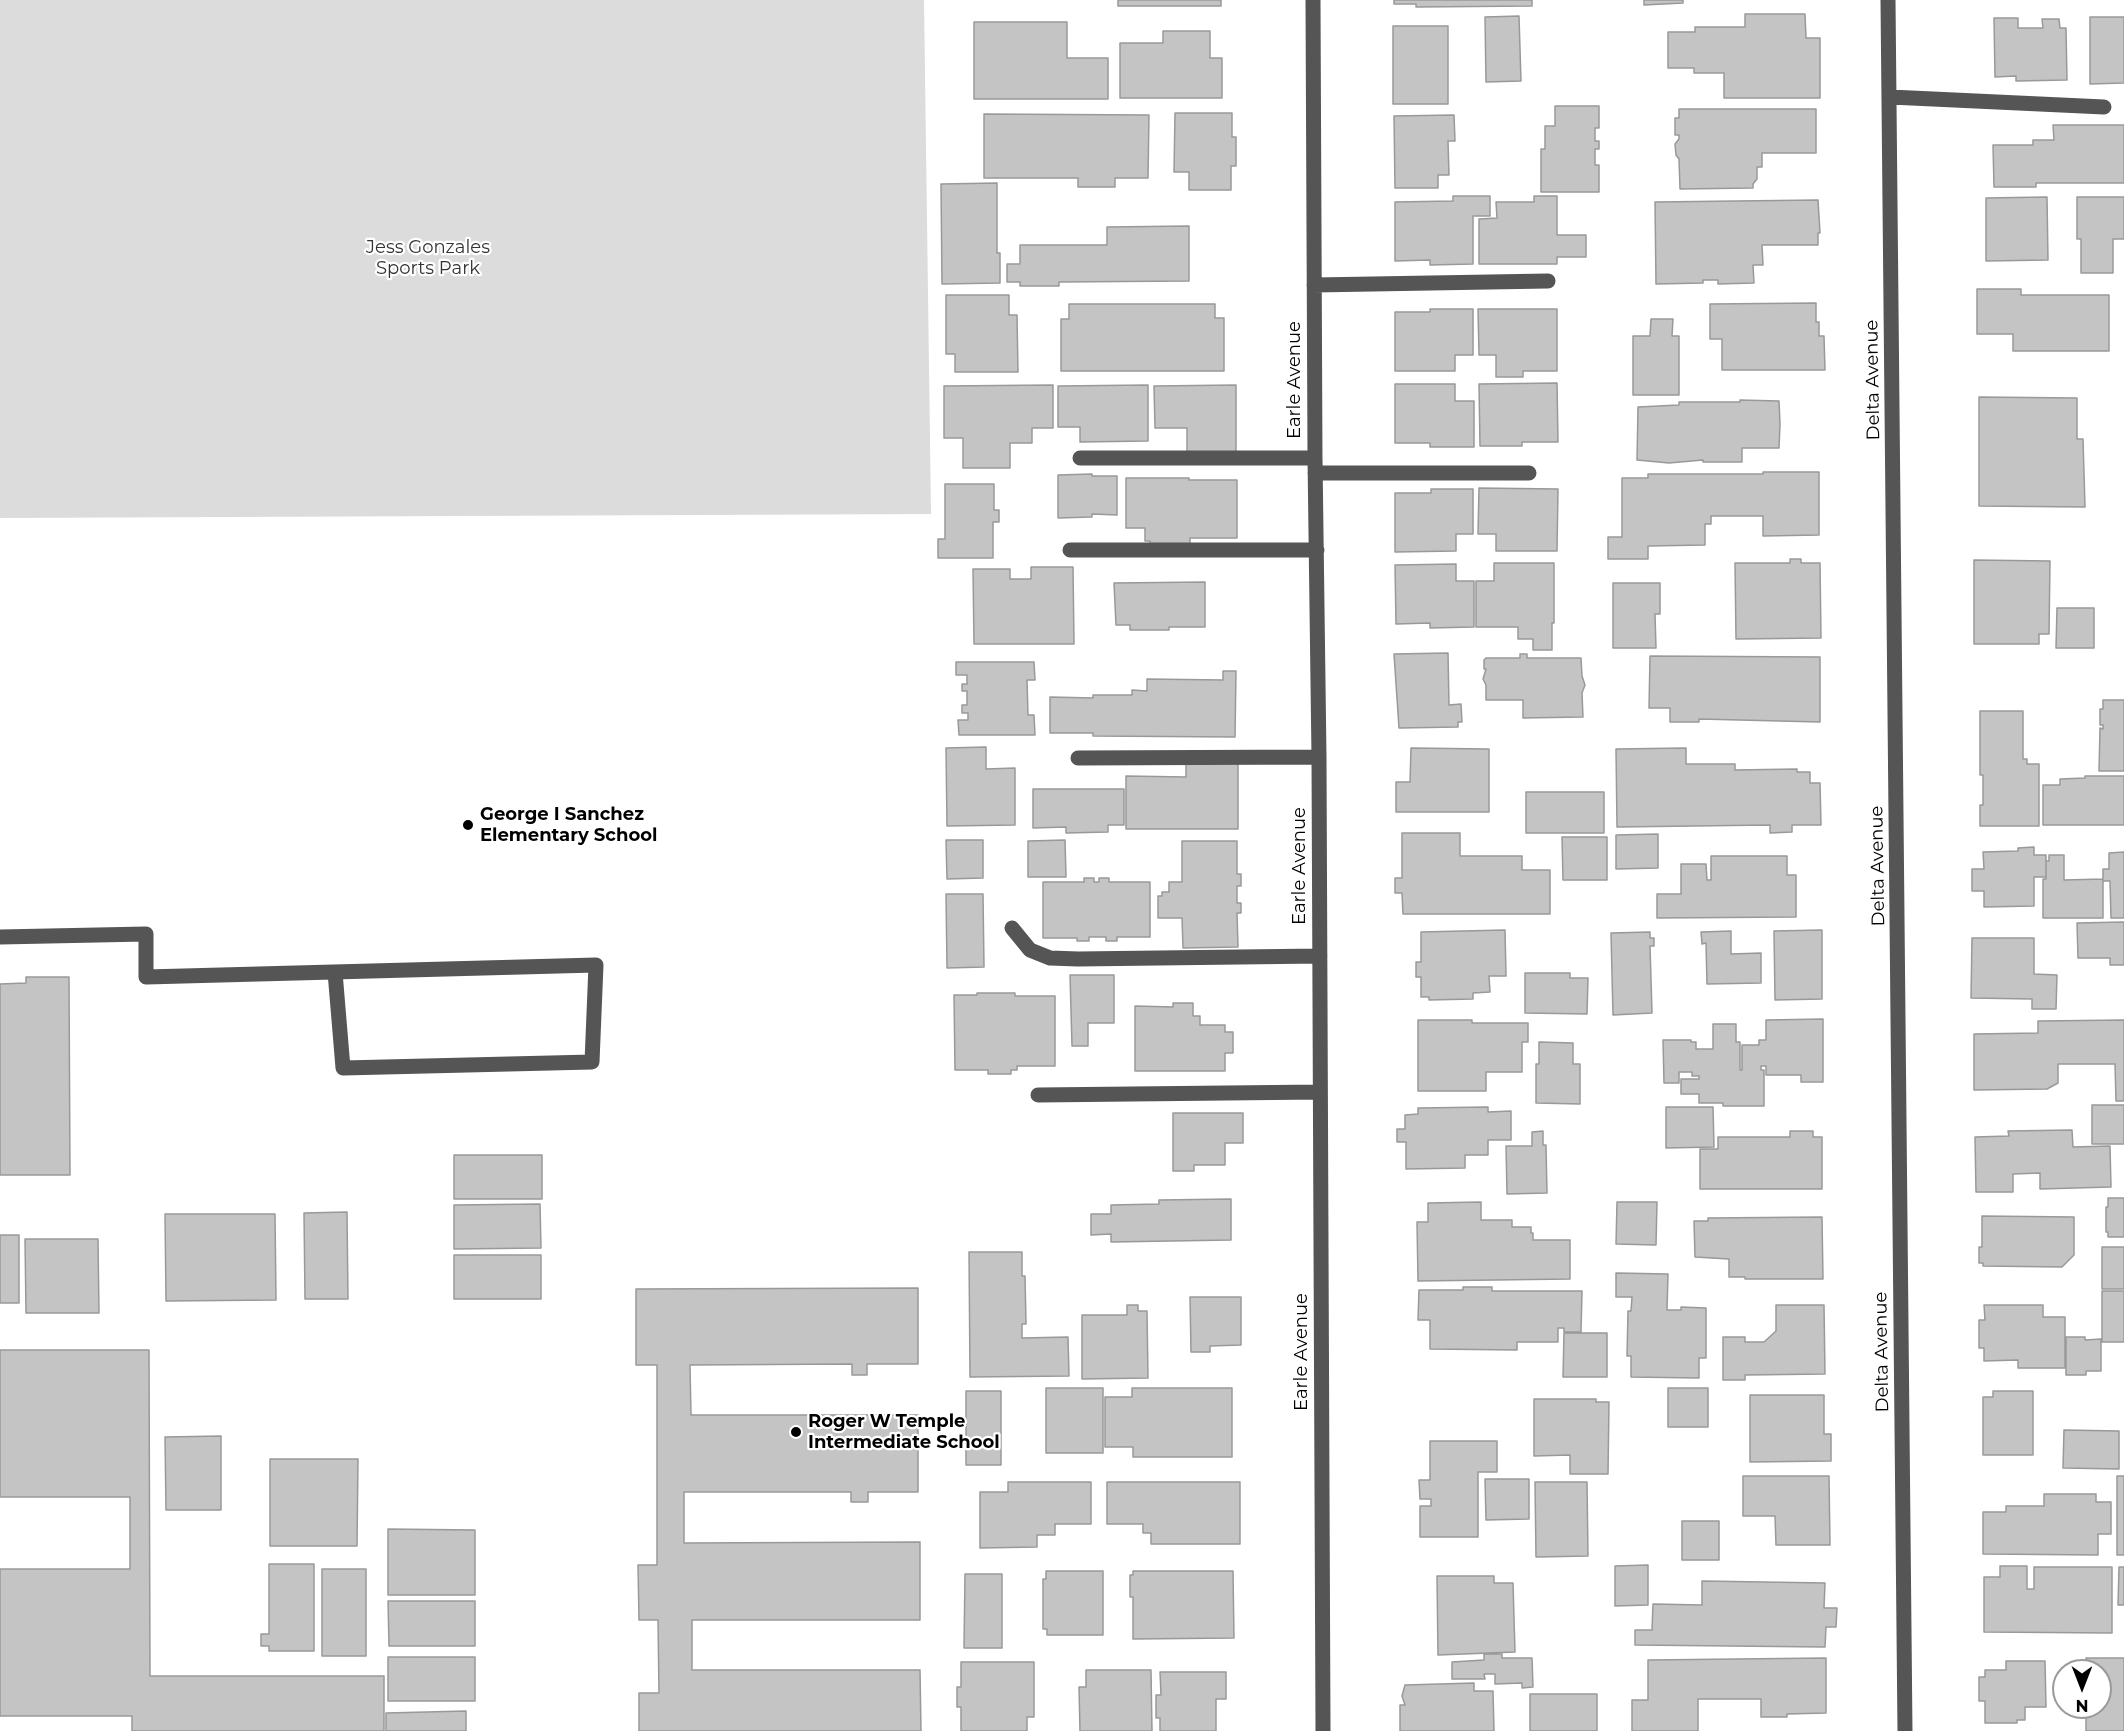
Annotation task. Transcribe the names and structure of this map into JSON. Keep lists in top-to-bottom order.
{
  "streets": {
    "street": ["Earle Avenue", "Delta Avenue"]
  },
  "parks": ["Jess Gonzales Sports Park"],
  "places": ["George I Sanchez Elementary School", "Roger W Temple Intermediate School"],
  "north": "bottom"
}
